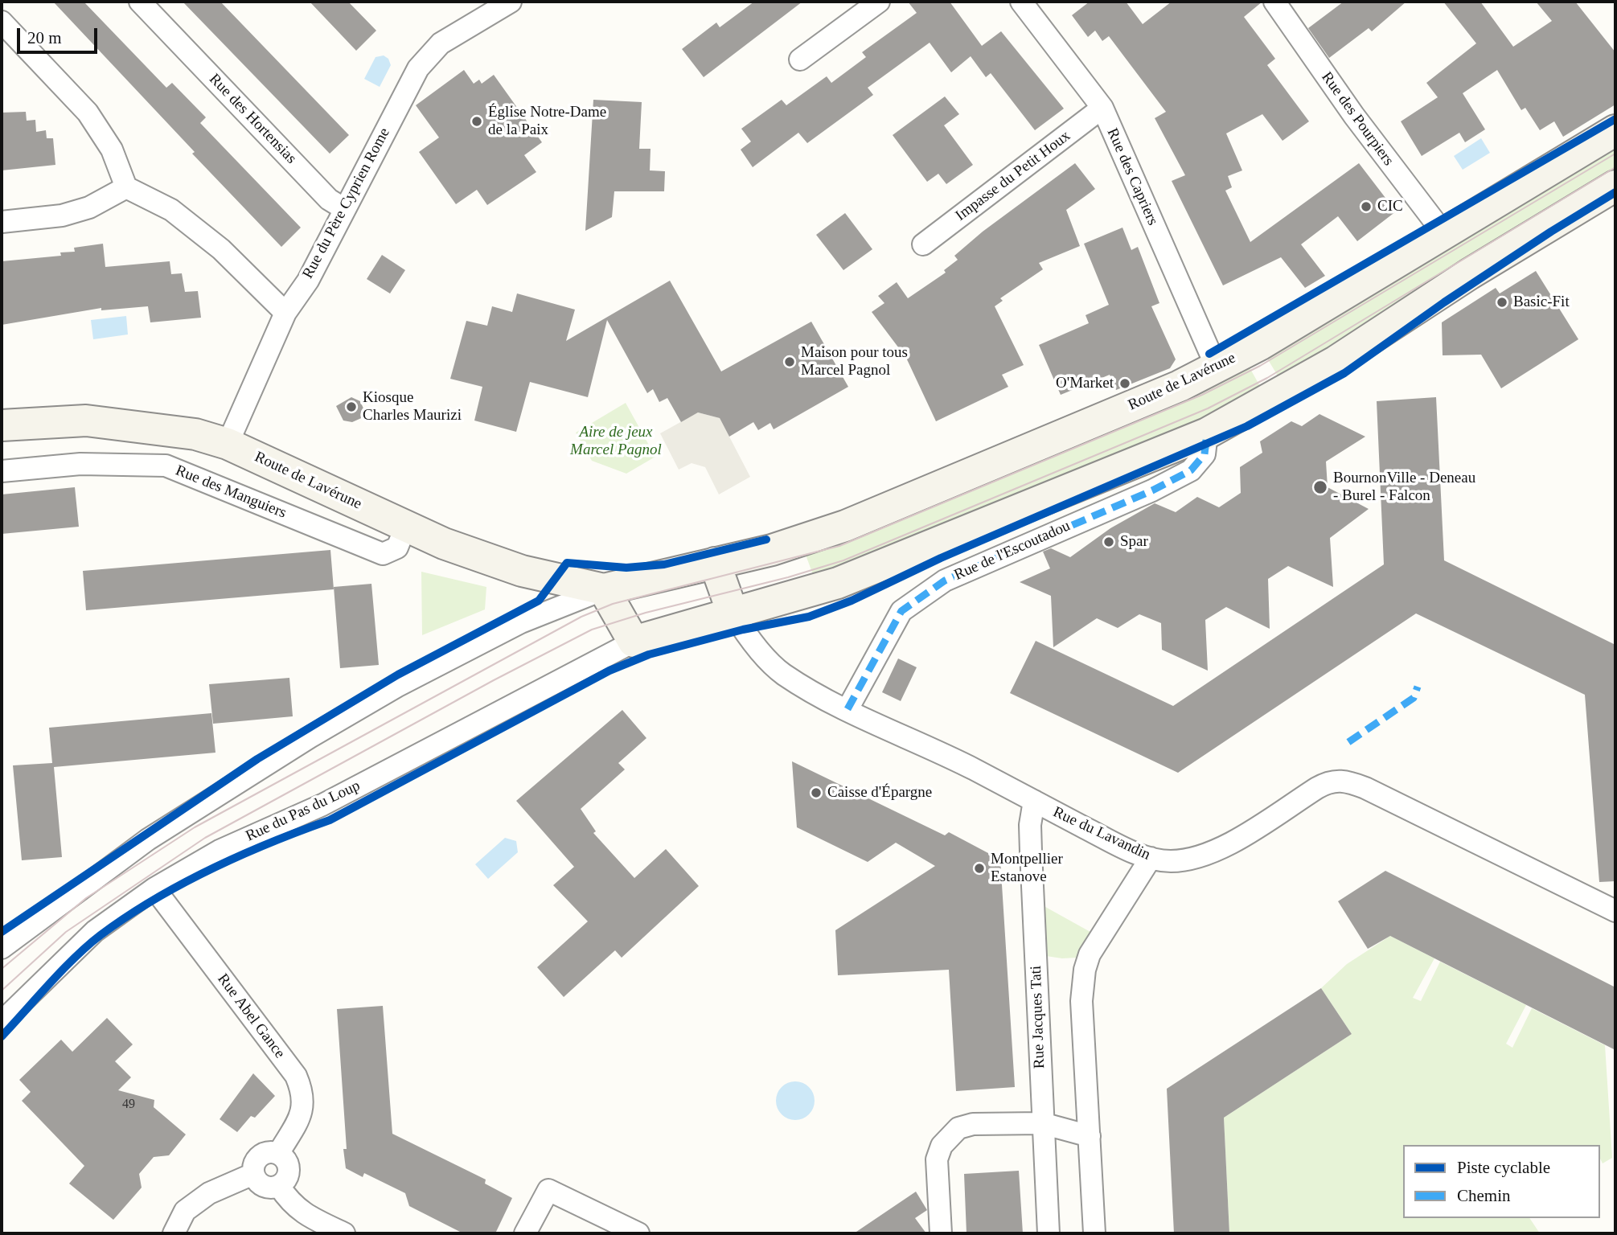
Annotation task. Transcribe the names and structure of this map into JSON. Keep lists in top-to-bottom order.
{
  "streets": {
    "street": [
      "Rue des Hortensias",
      "Rue des Pourpiers",
      "Impasse du Petit Houx",
      "Rue des Capriers",
      "Rue du Père Cyprien Rome",
      "Route de Lavérune",
      "Rue des Manguiers",
      "Rue de l'Escoutadou",
      "Rue du Pas du Loup",
      "Rue du Lavandin",
      "Rue Abel Gance",
      "Rue Jacques Tati"
    ]
  },
  "crossings": [
    ["Rue des Hortensias", "Rue du Père Cyprien Rome"],
    ["Rue des Pourpiers", "Route de Lavérune"],
    ["Impasse du Petit Houx", "Rue des Capriers"],
    ["Rue des Capriers", "Route de Lavérune"],
    ["Rue du Père Cyprien Rome", "Route de Lavérune"],
    ["Route de Lavérune", "Rue des Manguiers"],
    ["Rue de l'Escoutadou", "Rue du Lavandin"],
    ["Rue du Pas du Loup", "Rue Abel Gance"],
    ["Rue du Lavandin", "Rue Jacques Tati"]
  ],
  "parks": ["Aire de jeux Marcel Pagnol"],
  "places": [
    "Église Notre-Dame de la Paix",
    "CIC",
    "Basic-Fit",
    "Maison pour tous Marcel Pagnol",
    "O'Market",
    "Kiosque Charles Maurizi",
    "BournonVille - Deneau - Burel - Falcon",
    "Spar",
    "Caisse d'Épargne",
    "Montpellier Estanove"
  ],
  "house_numbers": ["49"],
  "legend": ["Piste cyclable", "Chemin"],
  "scale_bar": "20 m"
}
